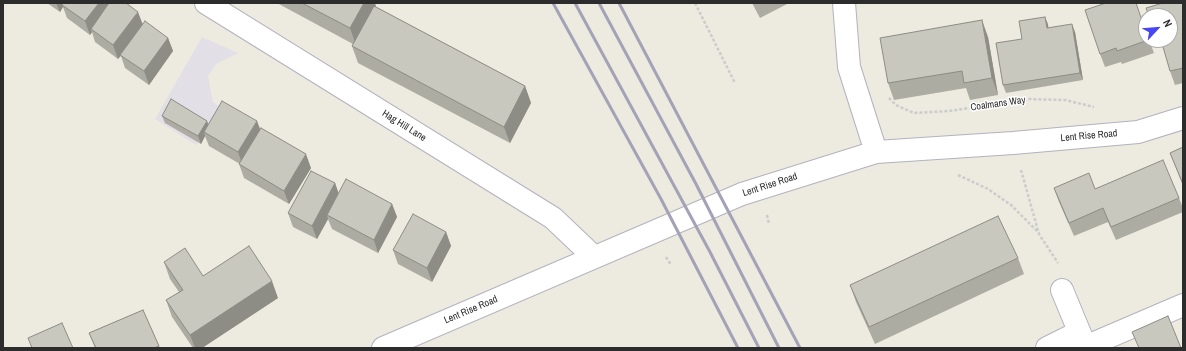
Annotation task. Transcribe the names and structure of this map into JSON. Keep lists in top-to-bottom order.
{
  "streets": {
    "street": ["Hag Hill Lane", "Lent Rise Road"],
    "path": ["Coalmans Way"]
  },
  "crossings": [
    ["Hag Hill Lane", "Lent Rise Road"]
  ],
  "north": "top right"
}
